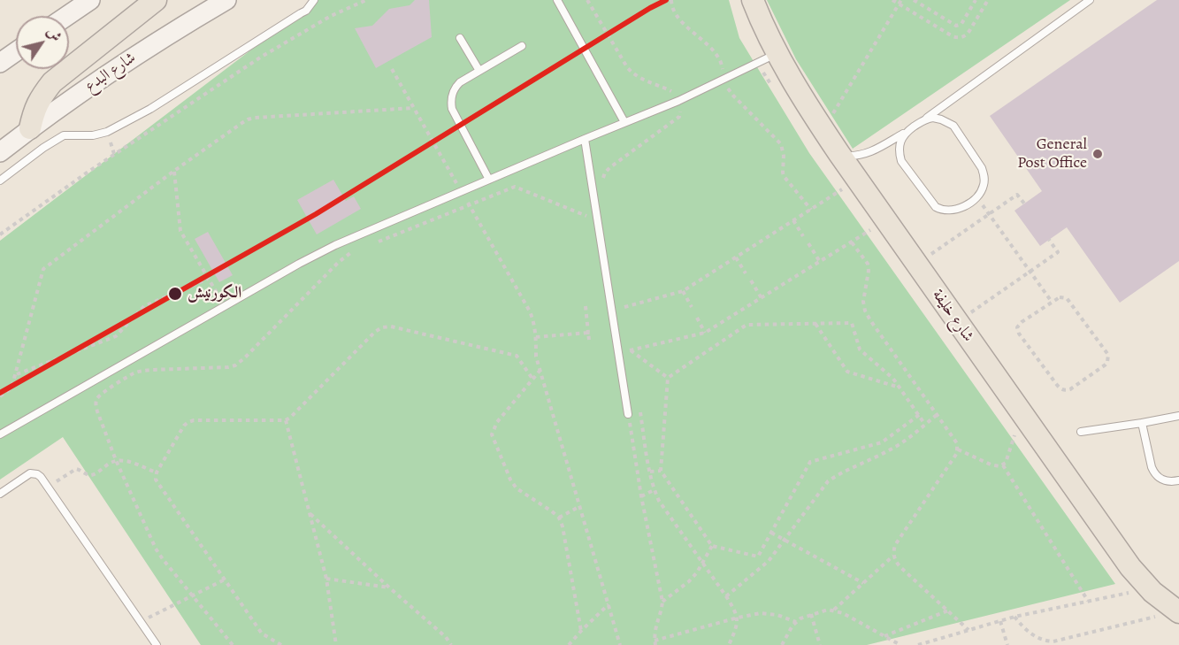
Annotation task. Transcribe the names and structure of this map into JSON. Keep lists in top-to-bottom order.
{
  "streets": {
    "main road": ["شارع البدع", "شارع خليفة"]
  },
  "places": ["General Post Office", "الكورنيش"],
  "north": "top right"
}
